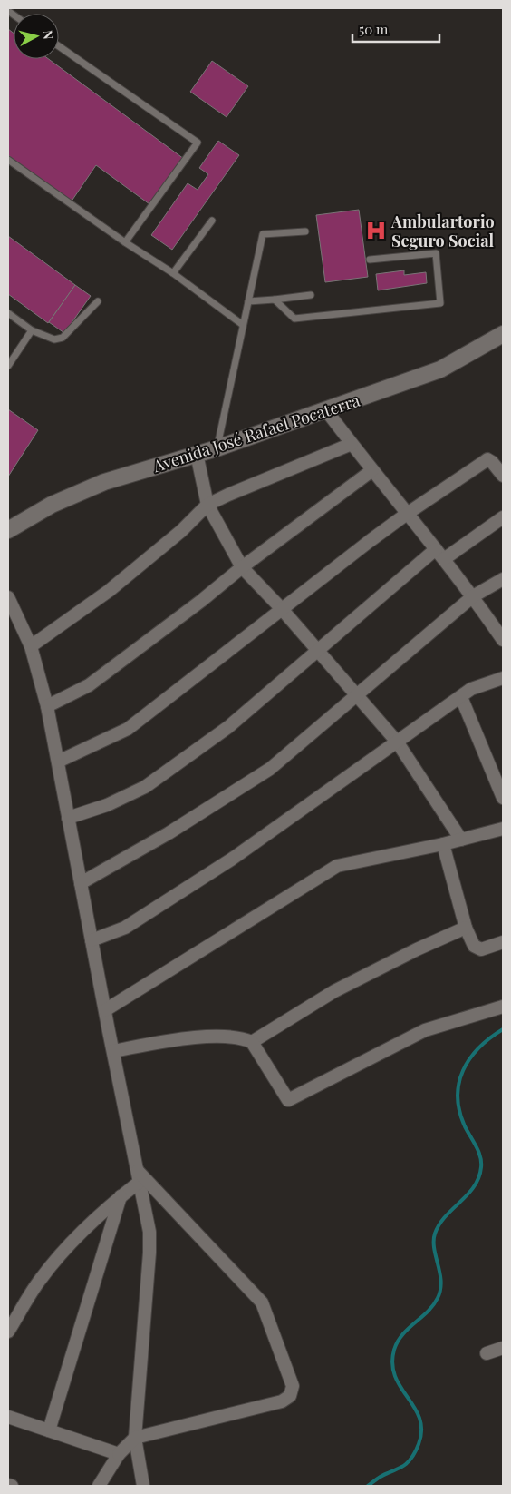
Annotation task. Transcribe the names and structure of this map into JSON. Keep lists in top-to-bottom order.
{
  "streets": {
    "street": ["Avenida José Rafael Pocaterra"]
  },
  "places": {
    "hospital": ["Ambulartorio Seguro Social"]
  },
  "scale_bar": "50 m",
  "north": "right"
}
